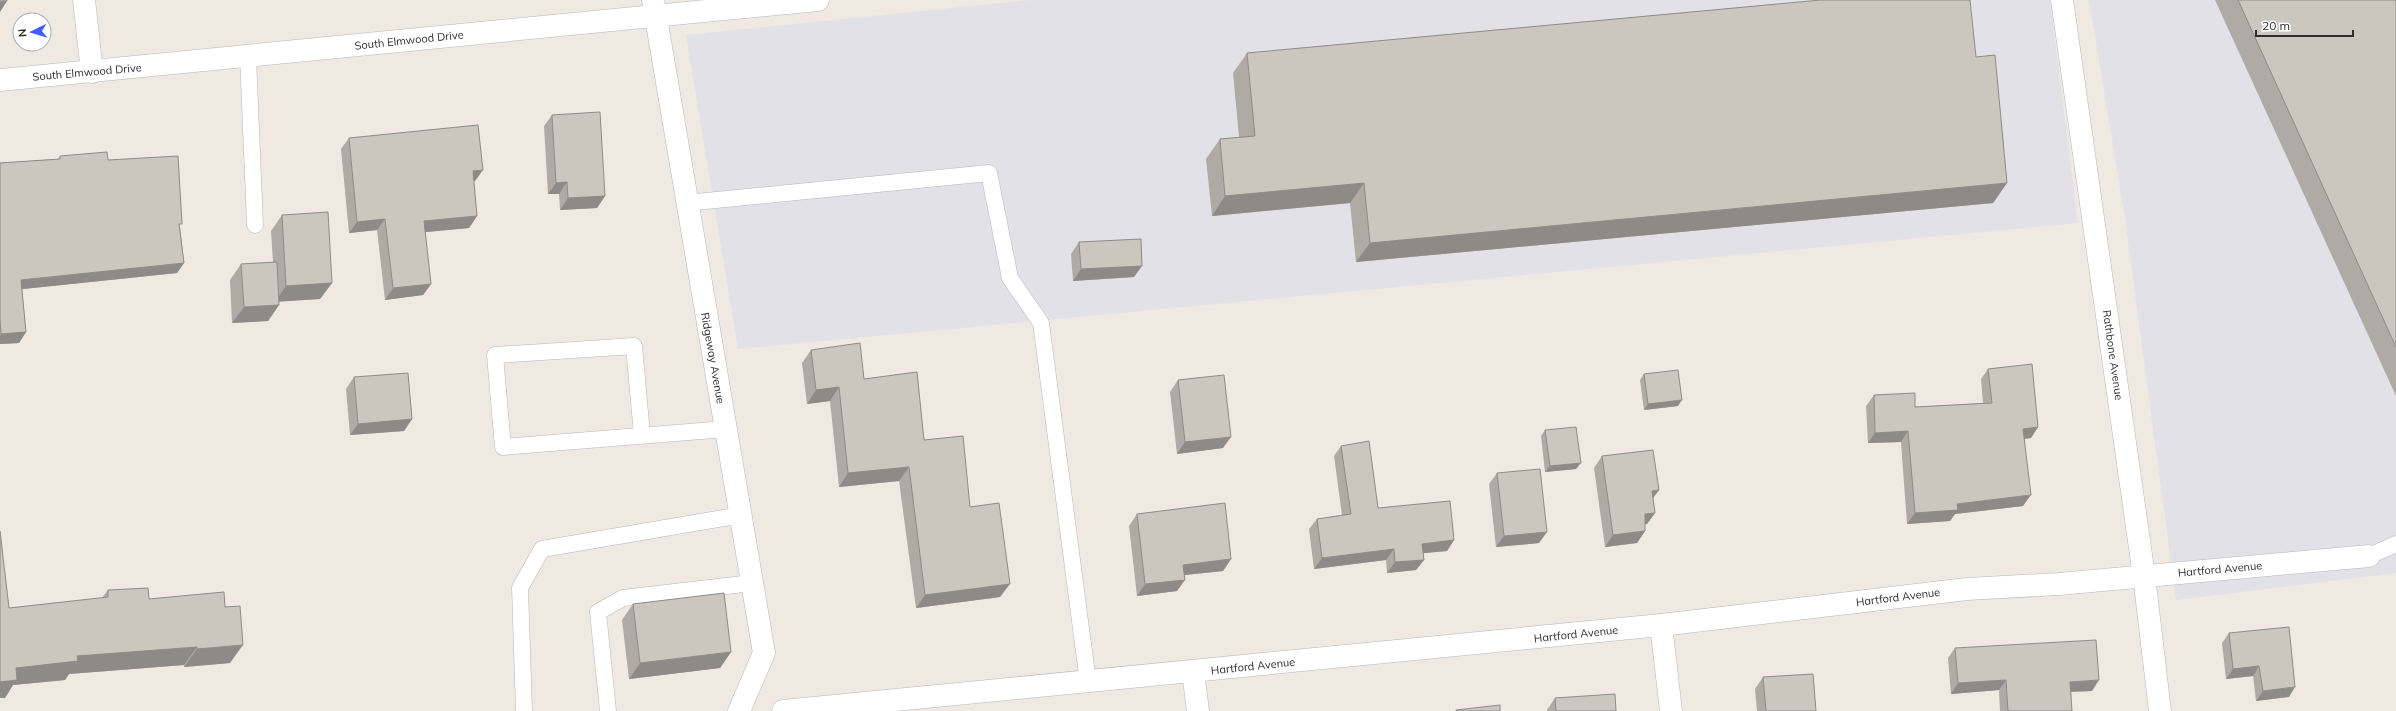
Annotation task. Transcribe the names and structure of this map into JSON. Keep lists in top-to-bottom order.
{
  "streets": {
    "street": [
      "South Elmwood Drive",
      "Rathbone Avenue",
      "Ridgeway Avenue",
      "Hartford Avenue"
    ]
  },
  "crossings": [
    ["South Elmwood Drive", "Ridgeway Avenue"],
    ["Rathbone Avenue", "Hartford Avenue"]
  ],
  "scale_bar": "20 m",
  "north": "left"
}
